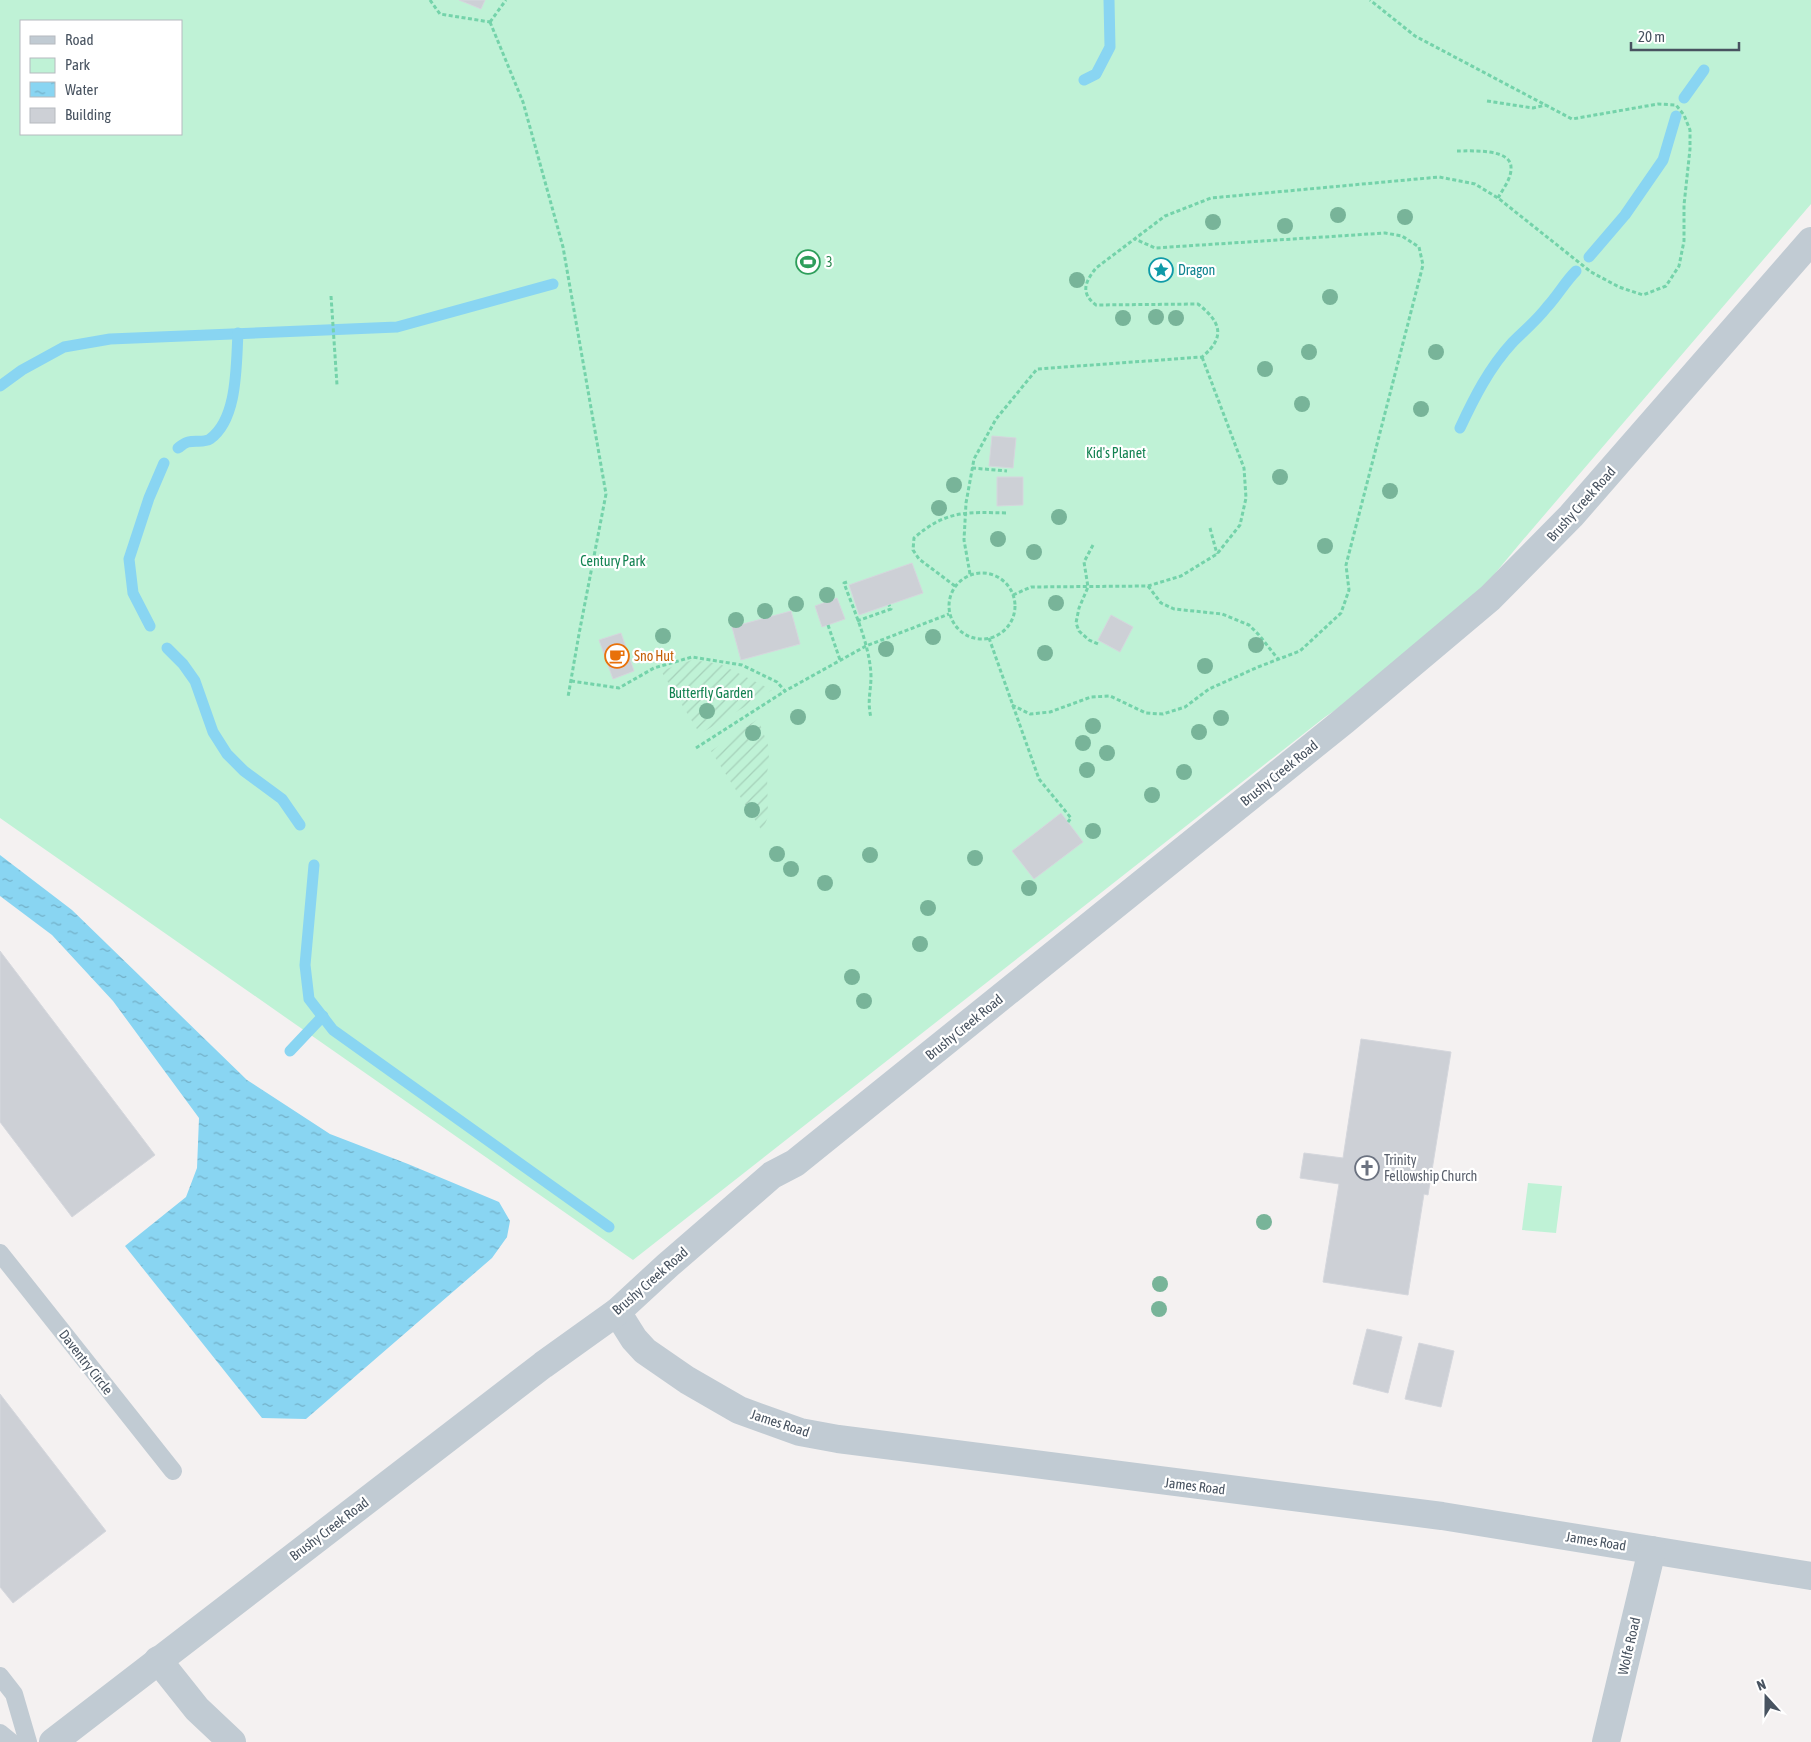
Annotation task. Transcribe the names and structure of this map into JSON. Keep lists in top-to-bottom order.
{
  "streets": {
    "street": ["Brushy Creek Road", "James Road", "Wolfe Road"],
    "lane": ["Daventry Circle"]
  },
  "crossings": [
    ["Brushy Creek Road", "James Road"],
    ["James Road", "Wolfe Road"]
  ],
  "parks": ["Kid's Planet", "Century Park", "Butterfly Garden"],
  "places": {
    "sports": ["3"],
    "place": ["Dragon"],
    "cafe": ["Sno Hut"],
    "church": ["Trinity Fellowship Church"]
  },
  "legend": [
    "Road",
    "Park",
    "Water",
    "Building"
  ],
  "scale_bar": "20 m",
  "north": "top"
}
